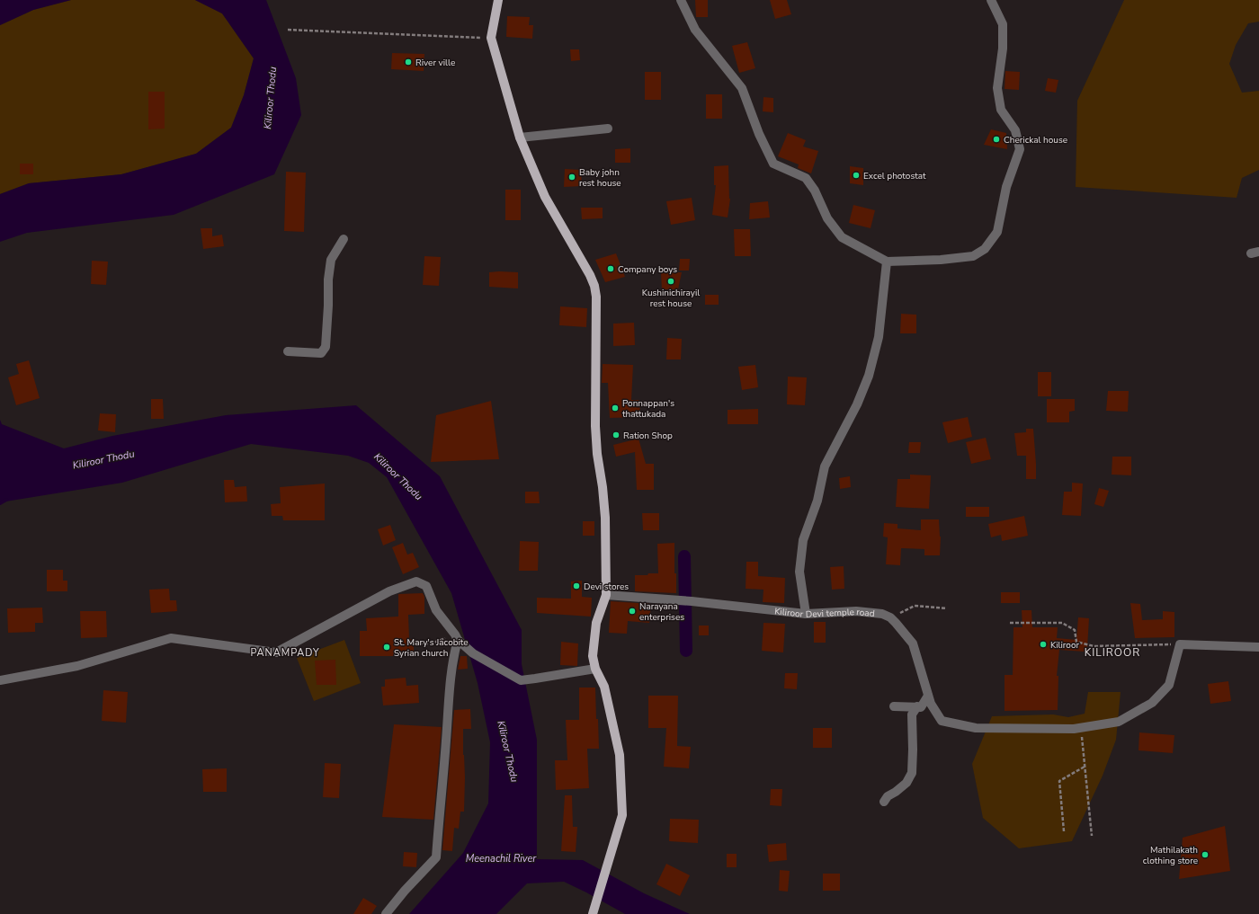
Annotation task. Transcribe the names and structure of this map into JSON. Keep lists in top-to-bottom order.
{
  "streets": {
    "street": ["Kiliroor Devi temple road"]
  },
  "districts": ["PANAMPADY", "KILIROOR"],
  "water": ["Kiliroor Thodu", "Meenachil River"],
  "places": [
    "River ville",
    "Cherickal house",
    "Excel photostat",
    "Baby john rest house",
    "Company boys",
    "Kushinichirayil rest house",
    "Ponnappan's thattukada",
    "Ration Shop",
    "Devi stores",
    "Narayana enterprises",
    "Kiliroor",
    "St. Mary's Jacobite Syrian church",
    "Mathilakath clothing store"
  ]
}
